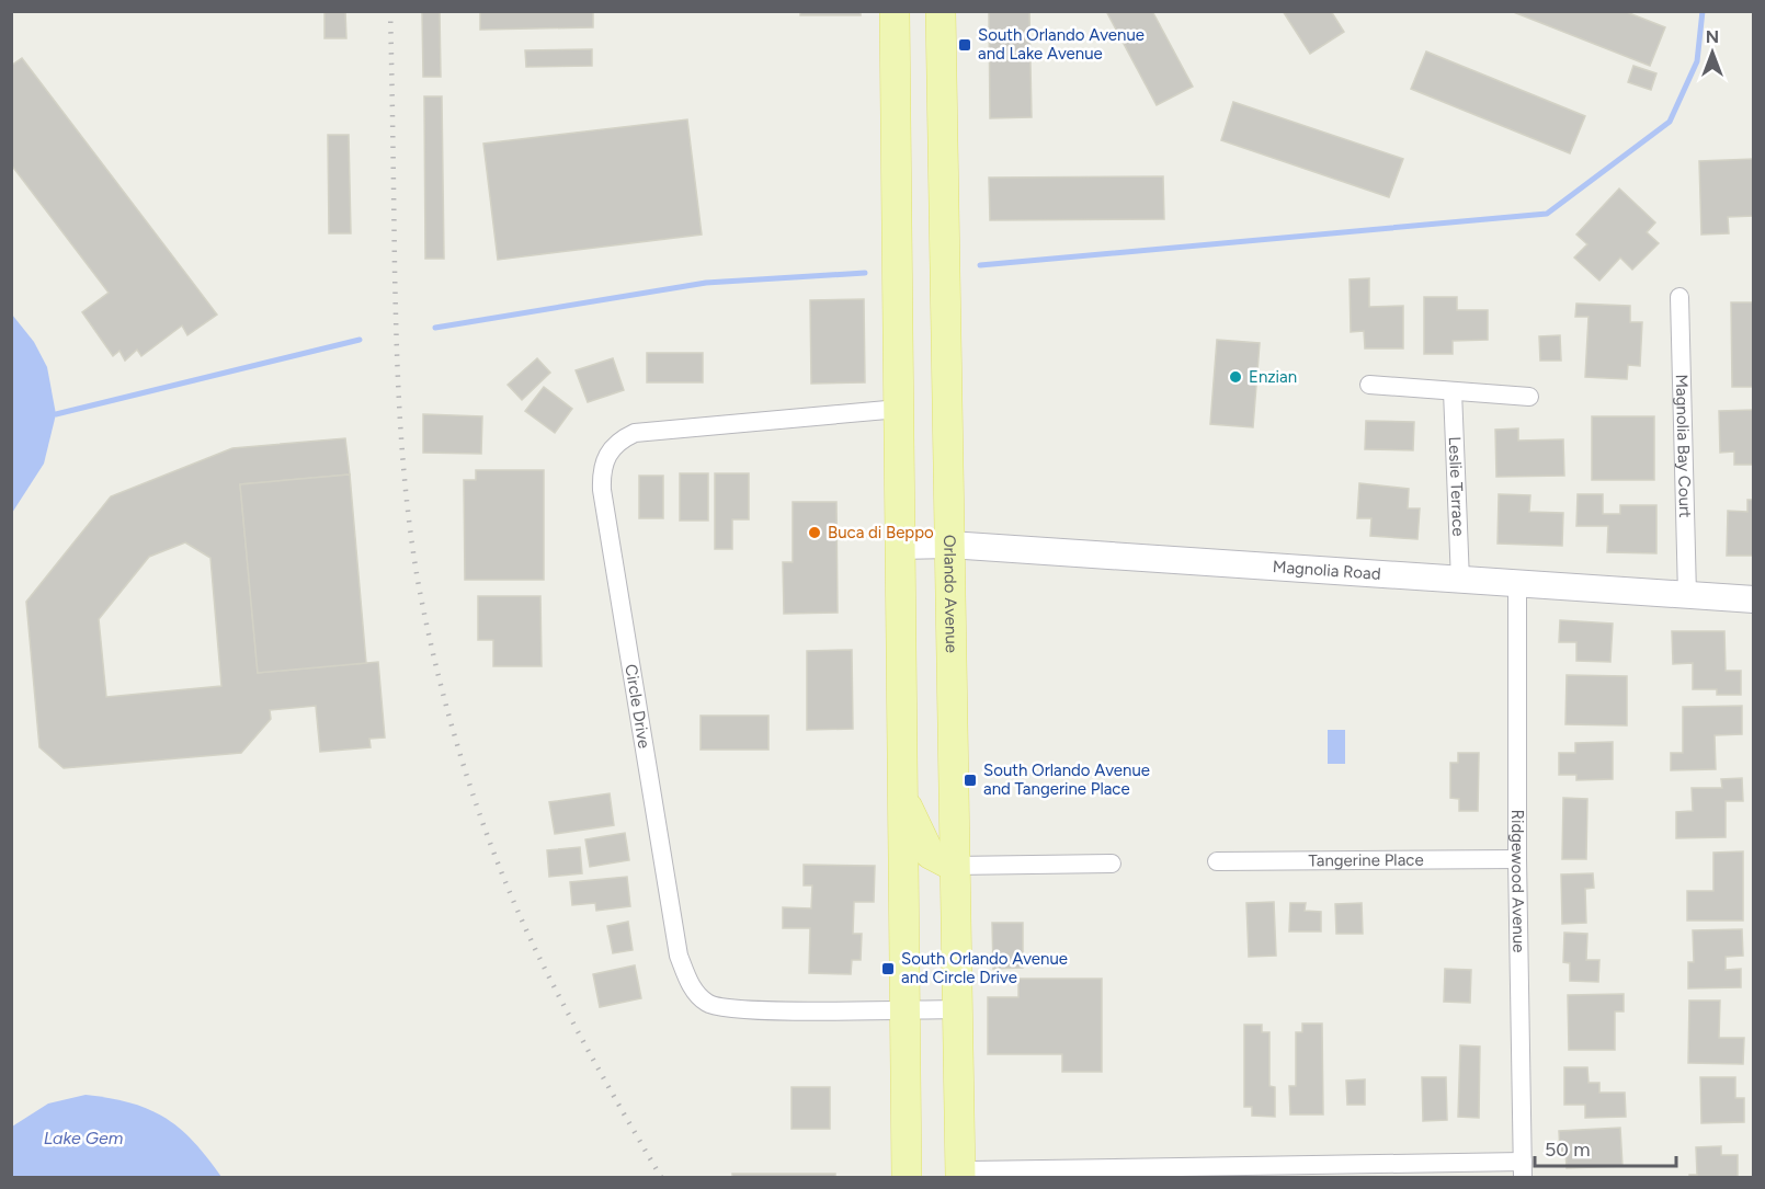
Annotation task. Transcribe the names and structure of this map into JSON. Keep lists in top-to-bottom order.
{
  "streets": {
    "main road": ["Orlando Avenue"],
    "street": [
      "Magnolia Bay Court",
      "Leslie Terrace",
      "Magnolia Road",
      "Circle Drive",
      "Tangerine Place",
      "Ridgewood Avenue"
    ]
  },
  "crossings": [
    ["Magnolia Bay Court", "Magnolia Road"],
    ["Leslie Terrace", "Magnolia Road"],
    ["Magnolia Road", "Orlando Avenue"],
    ["Magnolia Road", "Ridgewood Avenue"],
    ["Orlando Avenue", "Circle Drive"],
    ["Tangerine Place", "Ridgewood Avenue"]
  ],
  "water": ["Lake Gem"],
  "places": {
    "transit": ["South Orlando Avenue and Lake Avenue", "South Orlando Avenue and Tangerine Place", "South Orlando Avenue and Circle Drive"],
    "other": ["Enzian", "Buca di Beppo"]
  },
  "scale_bar": "50 m",
  "north": "top"
}
